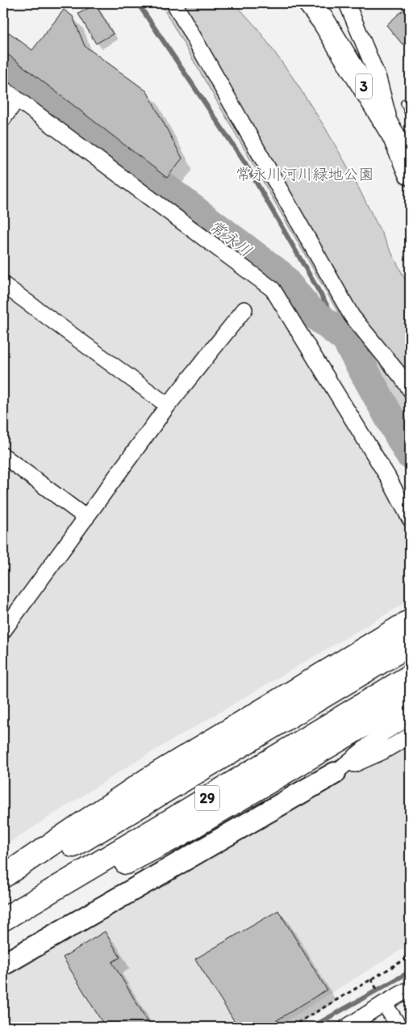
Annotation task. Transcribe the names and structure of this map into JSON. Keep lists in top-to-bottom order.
{
  "streets": {
    "main road": ["3", "29"]
  },
  "water": ["常永川"],
  "parks": ["常永川河川緑地公園"]
}
